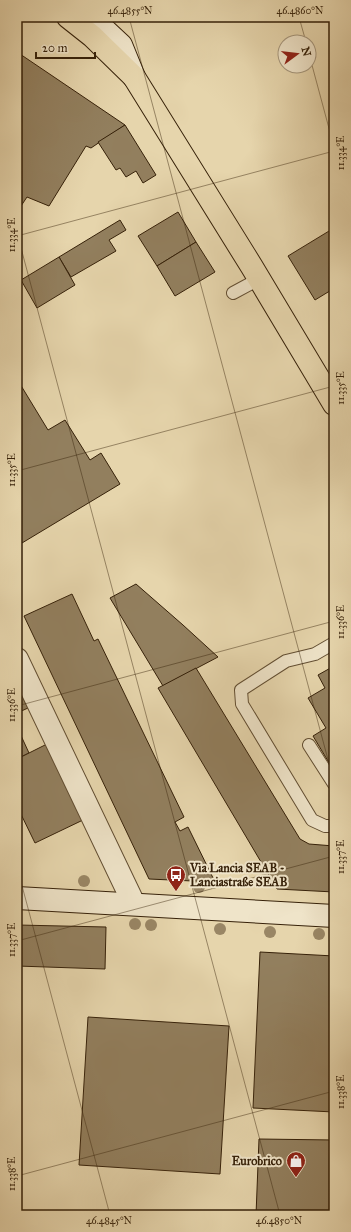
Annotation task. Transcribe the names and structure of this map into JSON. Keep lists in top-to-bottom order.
{
  "places": {
    "bus stop": ["Via Lancia SEAB - Lanciastraße SEAB"],
    "shop": ["Eurobrico"]
  },
  "scale_bar": "20 m",
  "north": "right",
  "coordinates": [
    "46.4855°N",
    "46.4860°N",
    "11.334°E",
    "11.335°E",
    "11.336°E",
    "11.337°E",
    "11.338°E",
    "46.4845°N",
    "46.4850°N"
  ]
}
